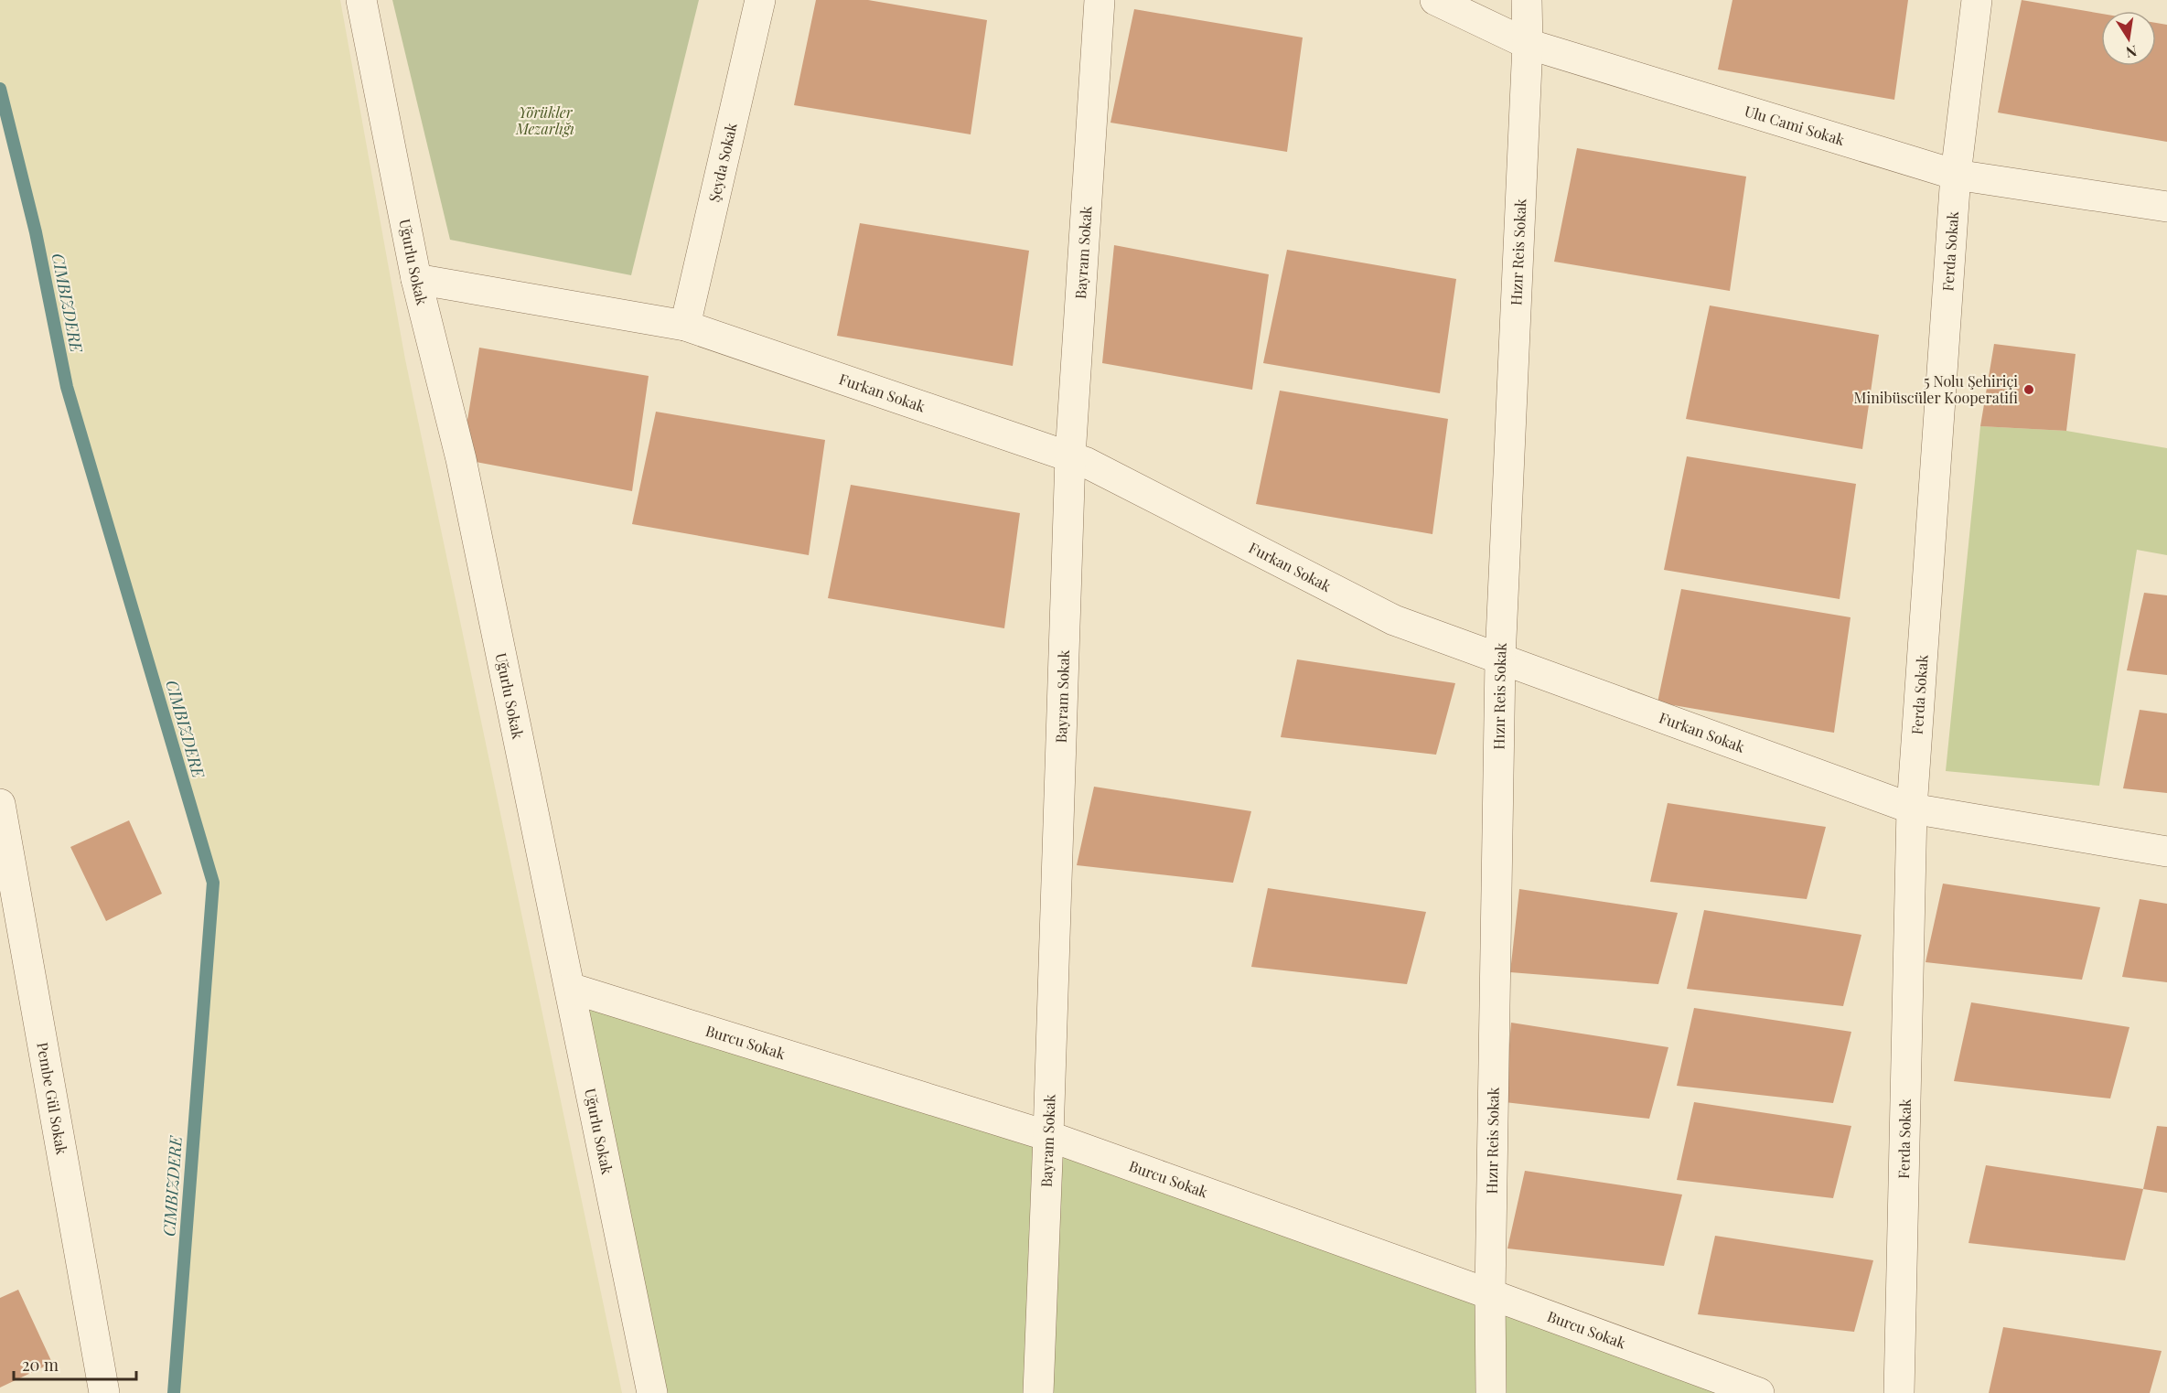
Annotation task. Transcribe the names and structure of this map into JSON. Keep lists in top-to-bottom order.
{
  "streets": {
    "street": [
      "Ulu Cami Sokak",
      "Şeyda Sokak",
      "Bayram Sokak",
      "Hızır Reis Sokak",
      "Ferda Sokak",
      "Uğurlu Sokak",
      "Furkan Sokak",
      "Burcu Sokak",
      "Pembe Gül Sokak"
    ]
  },
  "crossings": [
    ["Ulu Cami Sokak", "Hızır Reis Sokak"],
    ["Ulu Cami Sokak", "Ferda Sokak"],
    ["Şeyda Sokak", "Furkan Sokak"],
    ["Bayram Sokak", "Furkan Sokak"],
    ["Bayram Sokak", "Burcu Sokak"],
    ["Hızır Reis Sokak", "Furkan Sokak"],
    ["Hızır Reis Sokak", "Burcu Sokak"],
    ["Ferda Sokak", "Furkan Sokak"],
    ["Uğurlu Sokak", "Furkan Sokak"],
    ["Uğurlu Sokak", "Burcu Sokak"]
  ],
  "water": ["CIMBIZDERE"],
  "parks": ["Yörükler Mezarlığı"],
  "places": ["5 Nolu Şehiriçi Minibüscüler Kooperatifi"],
  "scale_bar": "20 m",
  "north": "bottom"
}
